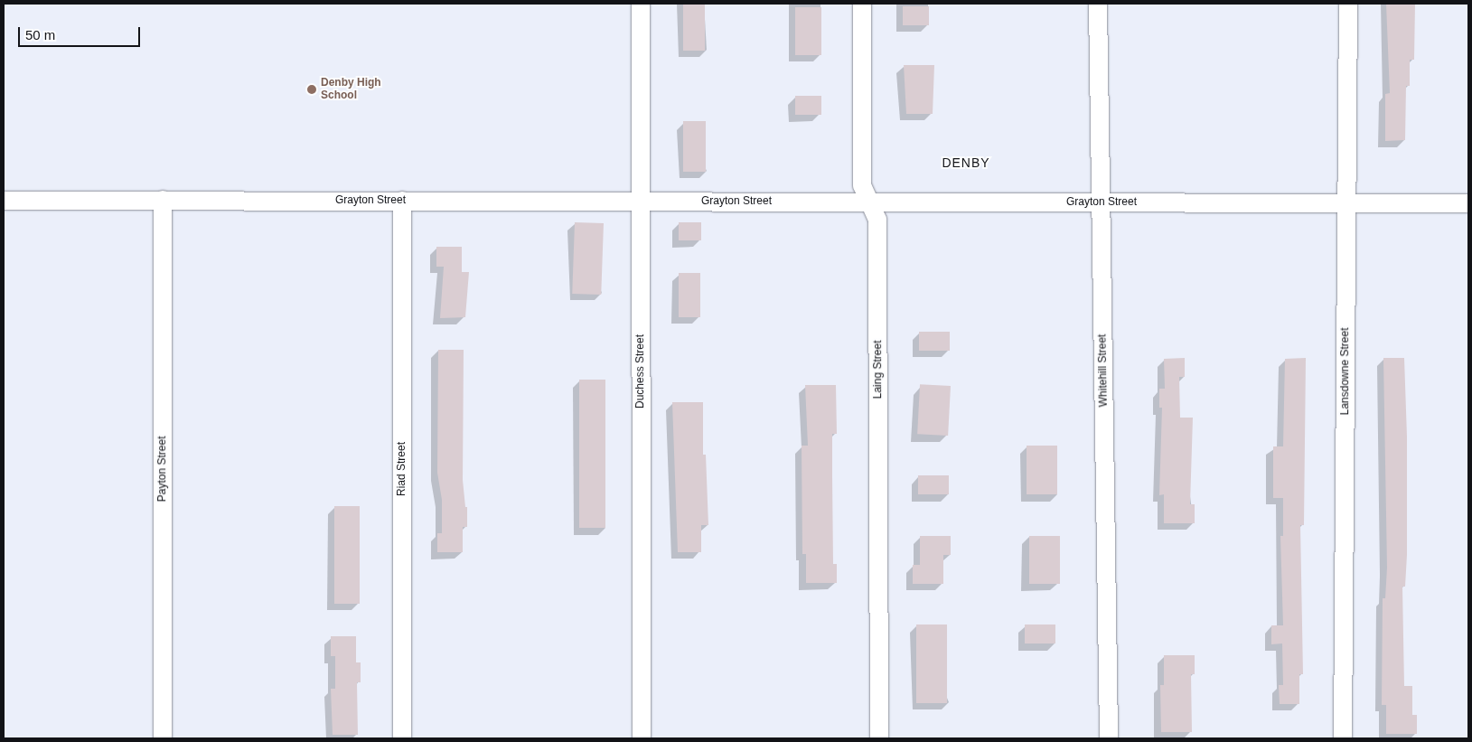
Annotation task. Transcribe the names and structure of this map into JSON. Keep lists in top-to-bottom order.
{
  "streets": {
    "street": [
      "Grayton Street",
      "Laing Street",
      "Whitehill Street",
      "Duchess Street",
      "Lansdowne Street",
      "Payton Street",
      "Riad Street"
    ]
  },
  "crossings": [
    ["Grayton Street", "Laing Street"],
    ["Grayton Street", "Whitehill Street"],
    ["Grayton Street", "Duchess Street"],
    ["Grayton Street", "Lansdowne Street"],
    ["Grayton Street", "Payton Street"],
    ["Grayton Street", "Riad Street"]
  ],
  "districts": ["DENBY"],
  "places": ["Denby High School"],
  "scale_bar": "50 m"
}
